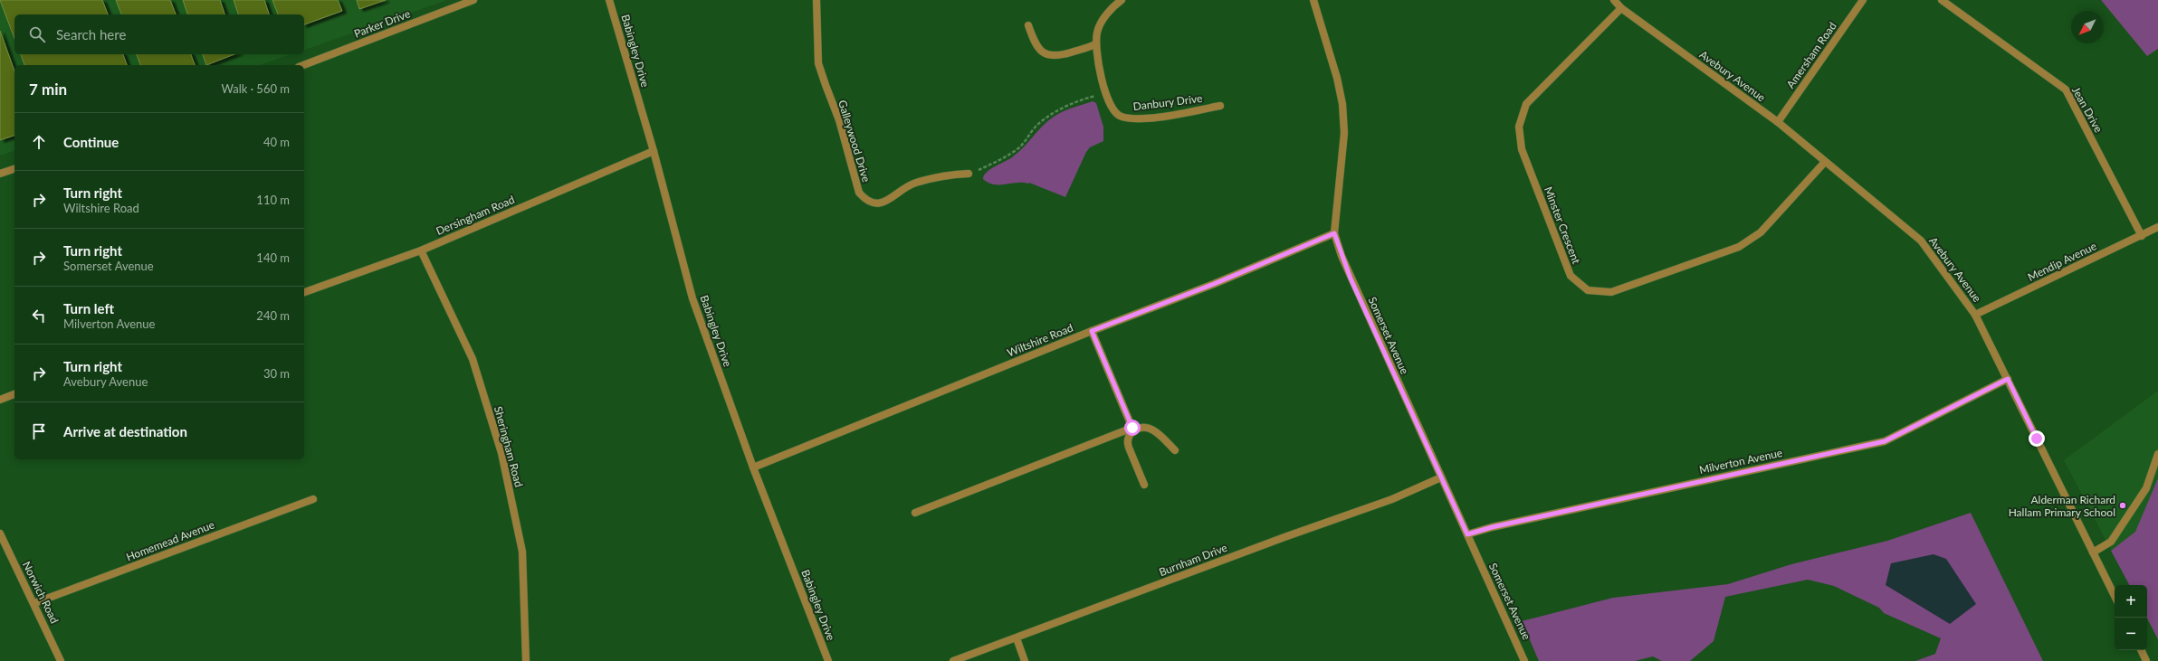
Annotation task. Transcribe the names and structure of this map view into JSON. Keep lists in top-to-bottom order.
{
  "streets": {
    "street": [
      "Parker Drive",
      "Babingley Drive",
      "Amersham Road",
      "Avebury Avenue",
      "Danbury Drive",
      "Jean Drive",
      "Galleywood Drive",
      "Dersingham Road",
      "Minster Crescent",
      "Mendip Avenue",
      "Somerset Avenue",
      "Wiltshire Road",
      "Sheringham Road",
      "Milverton Avenue",
      "Homemead Avenue",
      "Burnham Drive",
      "Norwich Road"
    ]
  },
  "crossings": [
    ["Babingley Drive", "Dersingham Road"],
    ["Babingley Drive", "Wiltshire Road"],
    ["Amersham Road", "Avebury Avenue"],
    ["Avebury Avenue", "Minster Crescent"],
    ["Avebury Avenue", "Mendip Avenue"],
    ["Avebury Avenue", "Milverton Avenue"],
    ["Jean Drive", "Mendip Avenue"],
    ["Dersingham Road", "Sheringham Road"],
    ["Somerset Avenue", "Wiltshire Road"],
    ["Somerset Avenue", "Milverton Avenue"],
    ["Somerset Avenue", "Burnham Drive"],
    ["Homemead Avenue", "Norwich Road"]
  ],
  "places": ["Alderman Richard Hallam Primary School"],
  "north": "bottom left",
  "page": {
    "search": "Search here",
    "heading": ["7 min", "Walk · 560 m"],
    "list": [
      ["Continue", "40 m"],
      ["Turn right", "Wiltshire Road", "110 m"],
      ["Turn right", "Somerset Avenue", "140 m"],
      ["Turn left", "Milverton Avenue", "240 m"],
      ["Turn right", "Avebury Avenue", "30 m"],
      "Arrive at destination"
    ],
    "map_buttons": ["+", "−"]
  }
}
